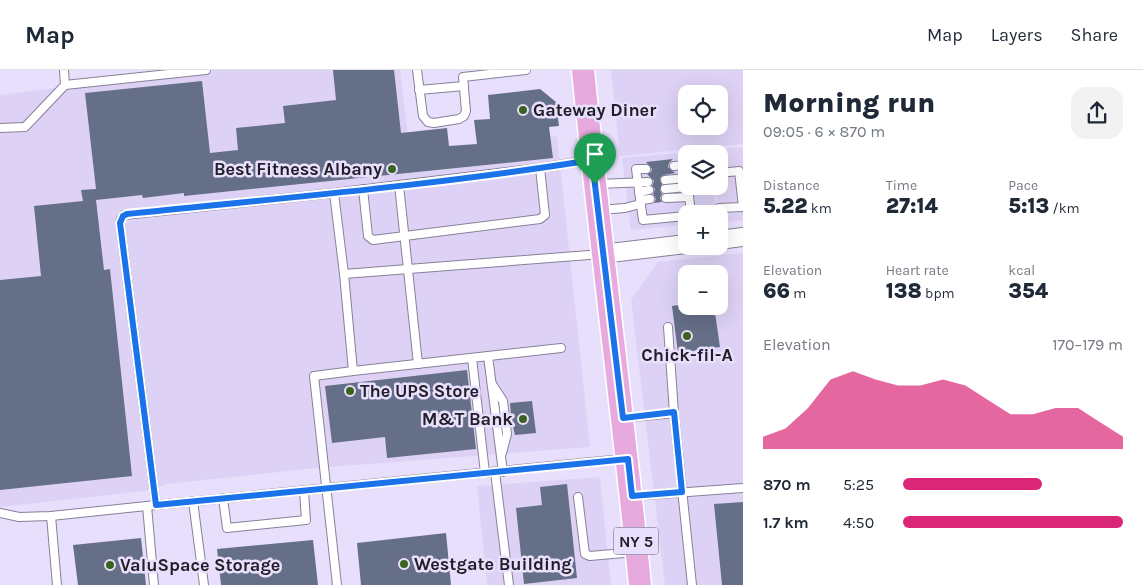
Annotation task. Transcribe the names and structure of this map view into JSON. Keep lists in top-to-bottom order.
{
  "streets": {
    "main road": ["NY 5"]
  },
  "places": [
    "Gateway Diner",
    "Best Fitness Albany",
    "Chick-fil-A",
    "The UPS Store",
    "M&T Bank",
    "Westgate Building",
    "ValuSpace Storage"
  ],
  "page": {
    "header": "Map",
    "nav": ["Map", "Layers", "Share"],
    "heading": ["Morning run", "09:05 · 6 × 870 m"],
    "map_buttons": ["+", "−"],
    "stats": [
      ["Distance", "5.22 km"],
      ["Time", "27:14"],
      ["Pace", "5:13 /km"],
      ["Elevation", "66 m"],
      ["Heart rate", "138 bpm"],
      ["kcal", "354"]
    ],
    "chart": ["Elevation", "170–179 m"],
    "list": [
      {
        "name": "870 m",
        "note": "5:25"
      },
      {
        "name": "1.7 km",
        "note": "4:50"
      }
    ]
  }
}
